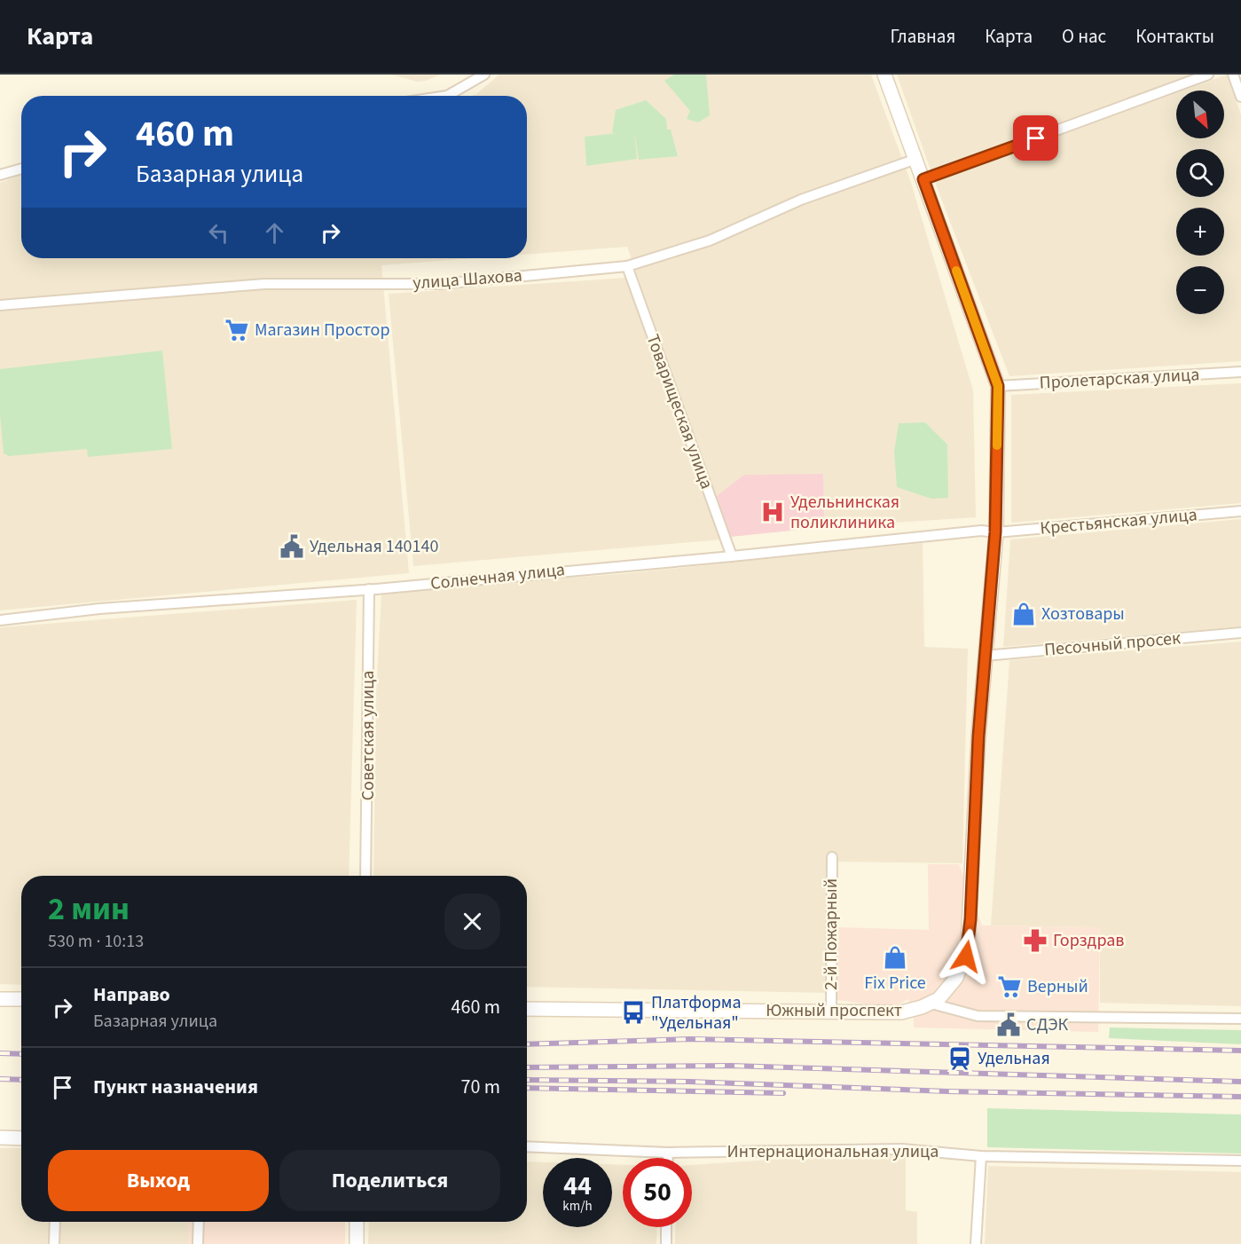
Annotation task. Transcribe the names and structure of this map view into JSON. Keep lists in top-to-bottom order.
{
  "streets": {
    "main road": ["Южный проспект"],
    "street": [
      "улица Шахова",
      "Пролетарская улица",
      "Товарищеская улица",
      "Крестьянская улица",
      "Солнечная улица",
      "Песочный просек",
      "Советская улица",
      "2-й Пожарный",
      "Интернациональная улица"
    ]
  },
  "crossings": [
    ["улица Шахова", "Товарищеская улица"],
    ["Товарищеская улица", "Солнечная улица"],
    ["Крестьянская улица", "Солнечная улица"],
    ["Солнечная улица", "Советская улица"],
    ["2-й Пожарный", "Южный проспект"]
  ],
  "places": {
    "supermarket": ["Магазин Простор", "Верный"],
    "hospital": ["Удельнинская поликлиника"],
    "public building": ["Удельная 140140", "СДЭК"],
    "shop": ["Хозтовары", "Fix Price"],
    "pharmacy": ["Горздрав"],
    "bus stop": ["Платформа \"Удельная\""],
    "station": ["Удельная"]
  },
  "north": "bottom right",
  "page": {
    "header": "Карта",
    "nav": [
      "Главная",
      "Карта",
      "О нас",
      "Контакты"
    ],
    "map_buttons": ["+", "−"],
    "turn": ["460 m", "Базарная улица"],
    "heading": ["2 мин", "530 m · 10:13"],
    "list": [
      {
        "name": "Направо",
        "note": "Базарная улица",
        "value": "460 m"
      },
      {
        "name": "Пункт назначения",
        "value": "70 m"
      }
    ],
    "buttons": ["Выход", "Поделиться"],
    "speed": "44 km/h",
    "limit": "50"
  }
}
